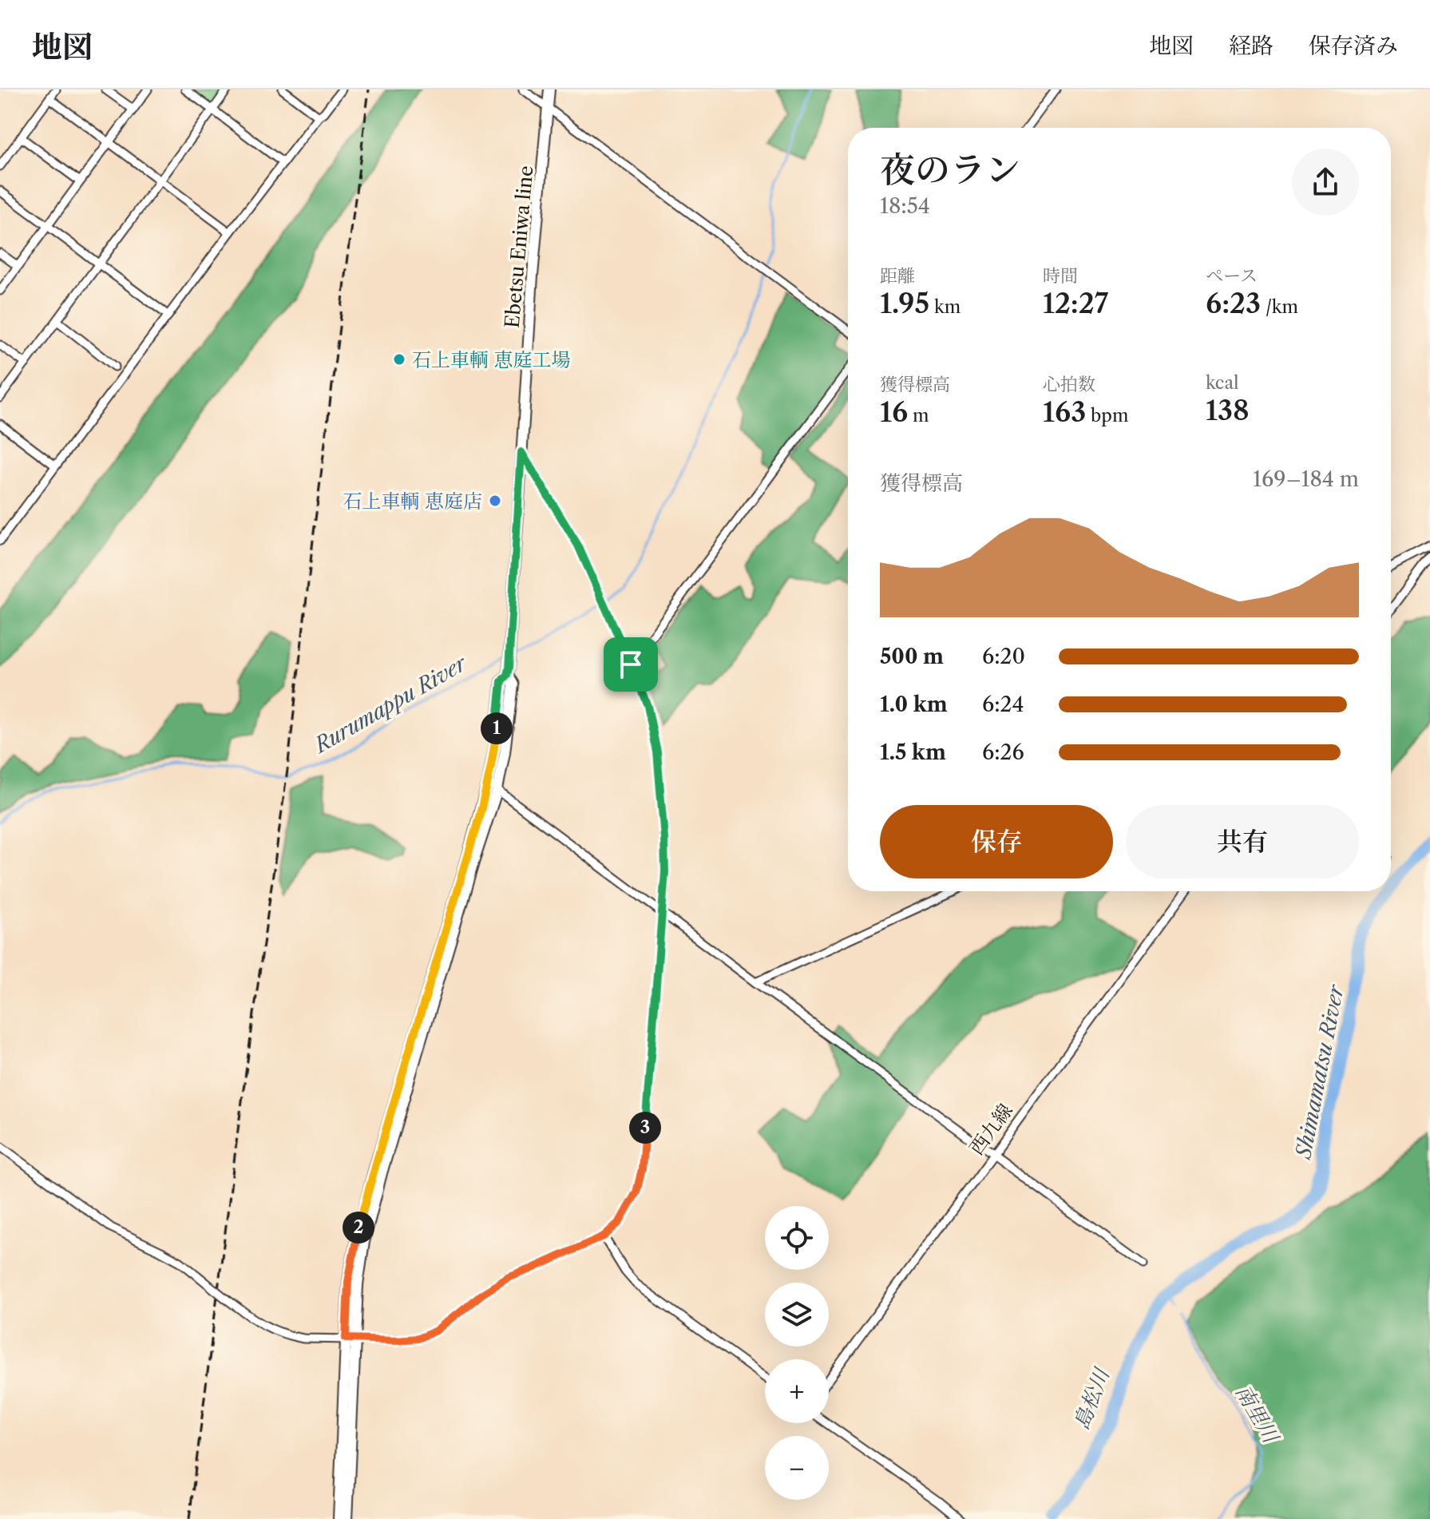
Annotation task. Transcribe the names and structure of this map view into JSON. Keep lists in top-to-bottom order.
{
  "streets": {
    "main road": ["Ebetsu Eniwa line"],
    "street": ["西九線"]
  },
  "water": [
    "Rurumappu River",
    "Shimamatsu River",
    "島松川",
    "南里川"
  ],
  "places": ["石上車輌 恵庭工場", "石上車輌 恵庭店"],
  "page": {
    "header": "地図",
    "nav": ["地図", "経路", "保存済み"],
    "heading": ["夜のラン", "18:54"],
    "stats": [
      ["距離", "1.95 km"],
      ["時間", "12:27"],
      ["ペース", "6:23 /km"],
      ["獲得標高", "16 m"],
      ["心拍数", "163 bpm"],
      ["kcal", "138"]
    ],
    "chart": ["獲得標高", "169–184 m"],
    "list": [
      {
        "name": "500 m",
        "note": "6:20"
      },
      {
        "name": "1.0 km",
        "note": "6:24"
      },
      {
        "name": "1.5 km",
        "note": "6:26"
      }
    ],
    "pins": ["1", "3", "2"],
    "buttons": ["保存", "共有"],
    "map_buttons": ["+", "−"]
  }
}
